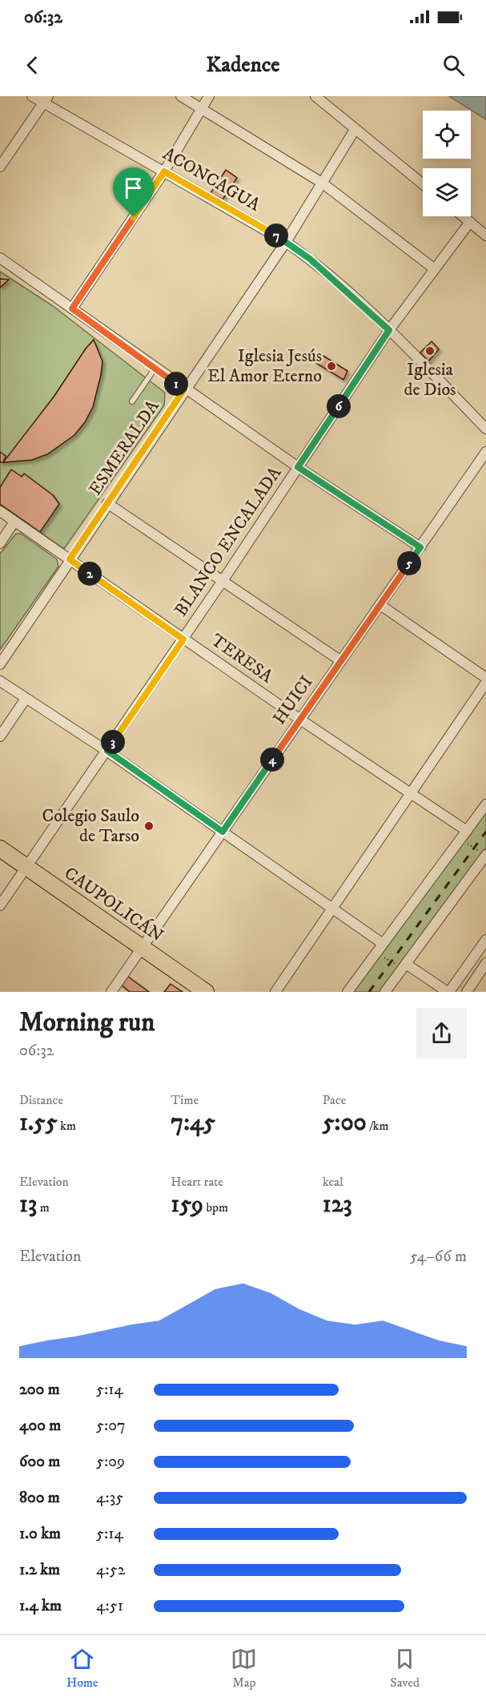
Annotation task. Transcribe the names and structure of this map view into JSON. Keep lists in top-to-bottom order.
{
  "streets": {
    "main road": ["CAUPOLICÁN"],
    "street": [
      "ACONCAGUA",
      "ESMERALDA",
      "BLANCO ENCALADA",
      "TERESA",
      "HUICI"
    ]
  },
  "crossings": [
    ["ACONCAGUA", "ESMERALDA"],
    ["ACONCAGUA", "BLANCO ENCALADA"],
    ["ESMERALDA", "TERESA"],
    ["BLANCO ENCALADA", "TERESA"],
    ["BLANCO ENCALADA", "CAUPOLICÁN"],
    ["TERESA", "HUICI"],
    ["HUICI", "CAUPOLICÁN"]
  ],
  "places": ["Iglesia de Dios", "Iglesia Jesús El Amor Eterno", "Colegio Saulo de Tarso"],
  "page": {
    "status": "06:32",
    "header": "Kadence",
    "pins": [
      "7",
      "1",
      "6",
      "5",
      "2",
      "3",
      "4"
    ],
    "heading": ["Morning run", "06:32"],
    "stats": [
      ["Distance", "1.55 km"],
      ["Time", "7:45"],
      ["Pace", "5:00 /km"],
      ["Elevation", "13 m"],
      ["Heart rate", "159 bpm"],
      ["kcal", "123"]
    ],
    "chart": ["Elevation", "54–66 m"],
    "list": [
      {
        "name": "200 m",
        "note": "5:14"
      },
      {
        "name": "400 m",
        "note": "5:07"
      },
      {
        "name": "600 m",
        "note": "5:09"
      },
      {
        "name": "800 m",
        "note": "4:35"
      },
      {
        "name": "1.0 km",
        "note": "5:14"
      },
      {
        "name": "1.2 km",
        "note": "4:52"
      },
      {
        "name": "1.4 km",
        "note": "4:51"
      }
    ],
    "tabs": ["Home", "Map", "Saved"]
  }
}
